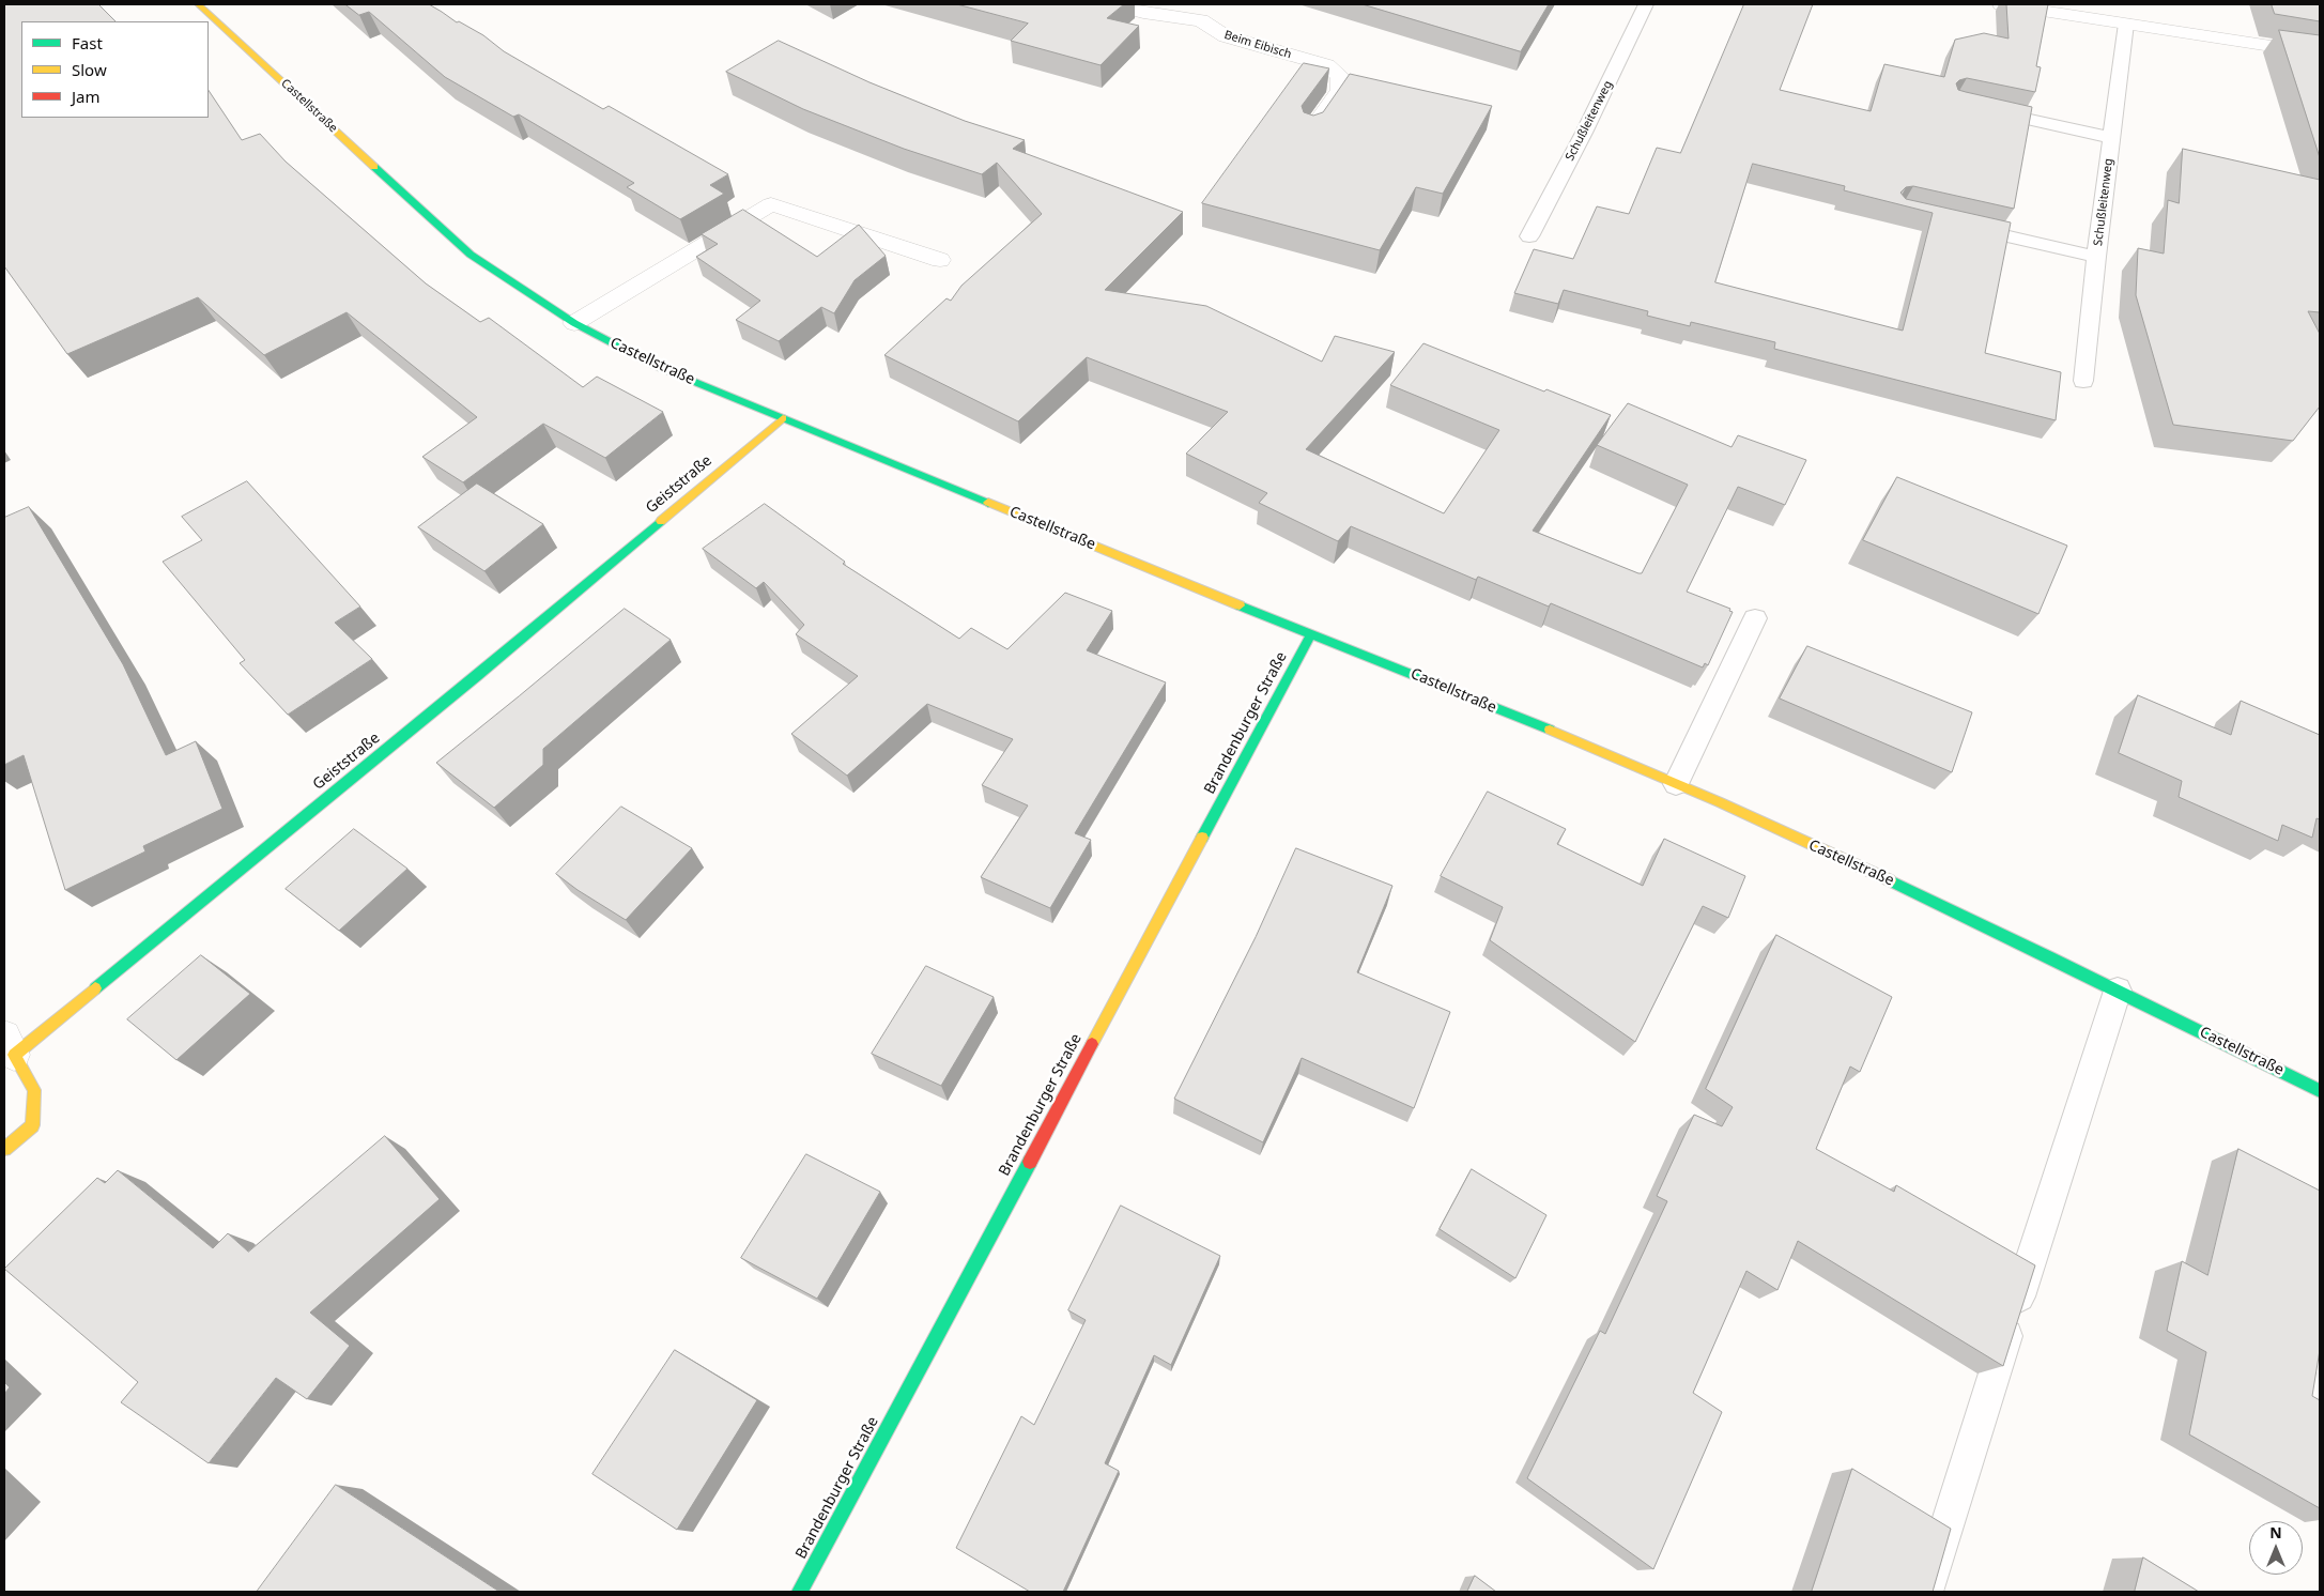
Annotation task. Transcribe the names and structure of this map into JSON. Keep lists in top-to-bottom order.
{
  "streets": {
    "street": [
      "Beim Eibisch",
      "Castellstraße",
      "Geiststraße",
      "Brandenburger Straße"
    ],
    "lane": ["Schußleitenweg"]
  },
  "crossings": [
    ["Castellstraße", "Geiststraße"],
    ["Castellstraße", "Brandenburger Straße"]
  ],
  "legend": ["Fast", "Slow", "Jam"],
  "north": "top"
}
